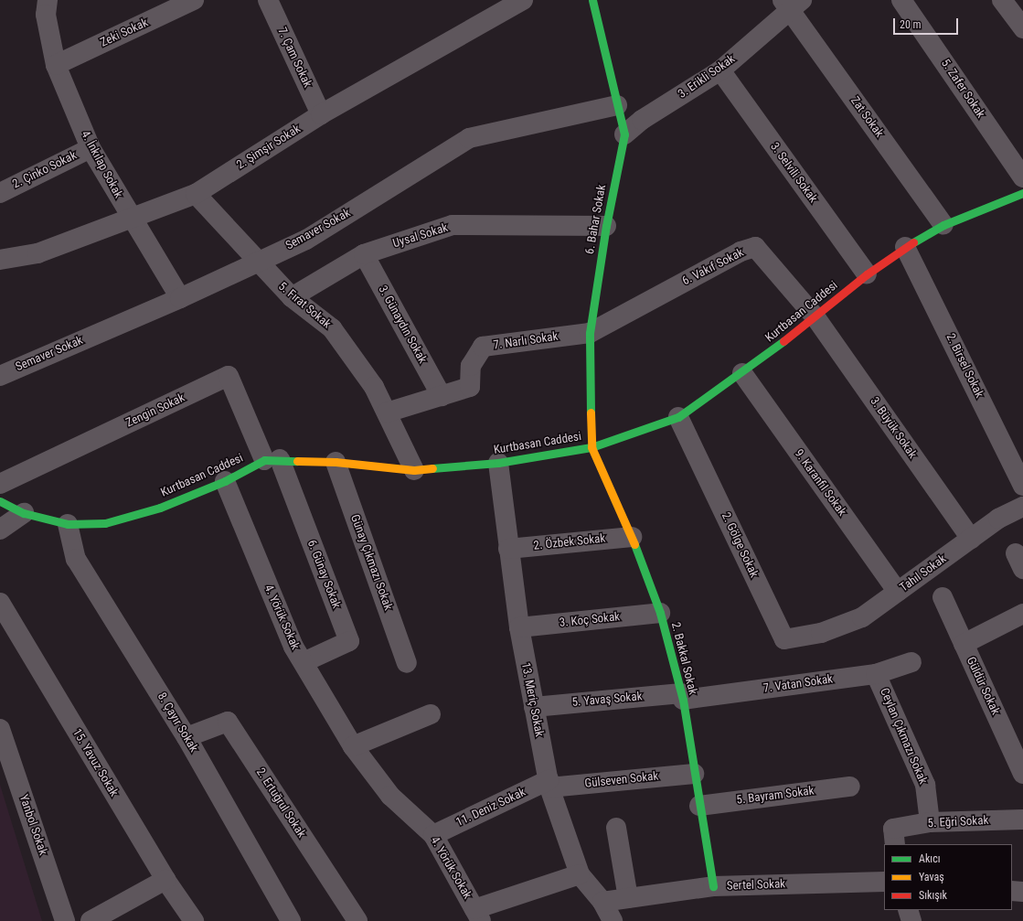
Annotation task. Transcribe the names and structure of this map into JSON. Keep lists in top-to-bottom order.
{
  "streets": {
    "main road": ["6. Bahar Sokak", "Kurtbasan Caddesi", "2. Bakkal Sokak"],
    "street": [
      "Zeki Sokak",
      "7. Çam Sokak",
      "3. Erikli Sokak",
      "5. Zafer Sokak",
      "Zat Sokak",
      "2. Şimşir Sokak",
      "4. İnkılap Sokak",
      "2. Çinko Sokak",
      "3. Selvili Sokak",
      "Semaver Sokak",
      "Uysal Sokak",
      "6. Vakıf Sokak",
      "5. Fırat Sokak",
      "3. Günaydın Sokak",
      "7. Narlı Sokak",
      "2. Birsel Sokak",
      "Zengin Sokak",
      "3. Büyük Sokak",
      "9. Karanfil Sokak",
      "2. Özbek Sokak",
      "2. Gölge Sokak",
      "Günay Çıkmazı Sokak",
      "Tahıl Sokak",
      "6. Günay Sokak",
      "4. Yörük Sokak",
      "3. Koç Sokak",
      "7. Vatan Sokak",
      "Güldür Sokak",
      "13. Meriç Sokak",
      "5. Yavaş Sokak",
      "8. Çayır Sokak",
      "Ceylan Çıkmazı Sokak",
      "15. Yavuz Sokak",
      "Gülseven Sokak",
      "5. Bayram Sokak",
      "2. Ertuğrul Sokak",
      "11. Deniz Sokak",
      "5. Eğri Sokak",
      "Yanbol Sokak",
      "Sertel Sokak"
    ]
  },
  "crossings": [
    ["Zeki Sokak", "4. İnkılap Sokak"],
    ["7. Çam Sokak", "2. Şimşir Sokak"],
    ["3. Erikli Sokak", "Zat Sokak"],
    ["3. Erikli Sokak", "3. Selvili Sokak"],
    ["3. Erikli Sokak", "6. Bahar Sokak"],
    ["Zat Sokak", "Kurtbasan Caddesi"],
    ["2. Şimşir Sokak", "4. İnkılap Sokak"],
    ["2. Şimşir Sokak", "5. Fırat Sokak"],
    ["4. İnkılap Sokak", "2. Çinko Sokak"],
    ["4. İnkılap Sokak", "Semaver Sokak"],
    ["3. Selvili Sokak", "Kurtbasan Caddesi"],
    ["6. Bahar Sokak", "Semaver Sokak"],
    ["6. Bahar Sokak", "Uysal Sokak"],
    ["6. Bahar Sokak", "6. Vakıf Sokak"],
    ["6. Bahar Sokak", "Kurtbasan Caddesi"],
    ["6. Bahar Sokak", "7. Narlı Sokak"],
    ["6. Bahar Sokak", "2. Bakkal Sokak"],
    ["Semaver Sokak", "5. Fırat Sokak"],
    ["Uysal Sokak", "5. Fırat Sokak"],
    ["Uysal Sokak", "3. Günaydın Sokak"],
    ["6. Vakıf Sokak", "Kurtbasan Caddesi"],
    ["6. Vakıf Sokak", "7. Narlı Sokak"],
    ["6. Vakıf Sokak", "3. Büyük Sokak"],
    ["5. Fırat Sokak", "Kurtbasan Caddesi"],
    ["5. Fırat Sokak", "7. Narlı Sokak"],
    ["Kurtbasan Caddesi", "2. Birsel Sokak"],
    ["Kurtbasan Caddesi", "Zengin Sokak"],
    ["Kurtbasan Caddesi", "3. Büyük Sokak"],
    ["Kurtbasan Caddesi", "9. Karanfil Sokak"],
    ["Kurtbasan Caddesi", "2. Gölge Sokak"],
    ["Kurtbasan Caddesi", "Günay Çıkmazı Sokak"],
    ["Kurtbasan Caddesi", "6. Günay Sokak"],
    ["Kurtbasan Caddesi", "4. Yörük Sokak"],
    ["Kurtbasan Caddesi", "2. Bakkal Sokak"],
    ["Kurtbasan Caddesi", "13. Meriç Sokak"],
    ["Kurtbasan Caddesi", "8. Çayır Sokak"],
    ["3. Günaydın Sokak", "7. Narlı Sokak"],
    ["Zengin Sokak", "6. Günay Sokak"],
    ["3. Büyük Sokak", "Tahıl Sokak"],
    ["9. Karanfil Sokak", "Tahıl Sokak"],
    ["2. Özbek Sokak", "2. Bakkal Sokak"],
    ["2. Özbek Sokak", "13. Meriç Sokak"],
    ["2. Gölge Sokak", "Tahıl Sokak"],
    ["6. Günay Sokak", "4. Yörük Sokak"],
    ["4. Yörük Sokak", "13. Meriç Sokak"],
    ["4. Yörük Sokak", "11. Deniz Sokak"],
    ["3. Koç Sokak", "2. Bakkal Sokak"],
    ["3. Koç Sokak", "13. Meriç Sokak"],
    ["2. Bakkal Sokak", "7. Vatan Sokak"],
    ["2. Bakkal Sokak", "5. Yavaş Sokak"],
    ["2. Bakkal Sokak", "Gülseven Sokak"],
    ["2. Bakkal Sokak", "5. Bayram Sokak"],
    ["2. Bakkal Sokak", "Sertel Sokak"],
    ["7. Vatan Sokak", "5. Yavaş Sokak"],
    ["7. Vatan Sokak", "Ceylan Çıkmazı Sokak"],
    ["13. Meriç Sokak", "5. Yavaş Sokak"],
    ["13. Meriç Sokak", "Gülseven Sokak"],
    ["13. Meriç Sokak", "11. Deniz Sokak"],
    ["13. Meriç Sokak", "Sertel Sokak"],
    ["8. Çayır Sokak", "2. Ertuğrul Sokak"],
    ["Ceylan Çıkmazı Sokak", "5. Eğri Sokak"],
    ["Gülseven Sokak", "11. Deniz Sokak"]
  ],
  "legend": ["Akıcı", "Yavaş", "Sıkışık"],
  "scale_bar": "20 m"
}
